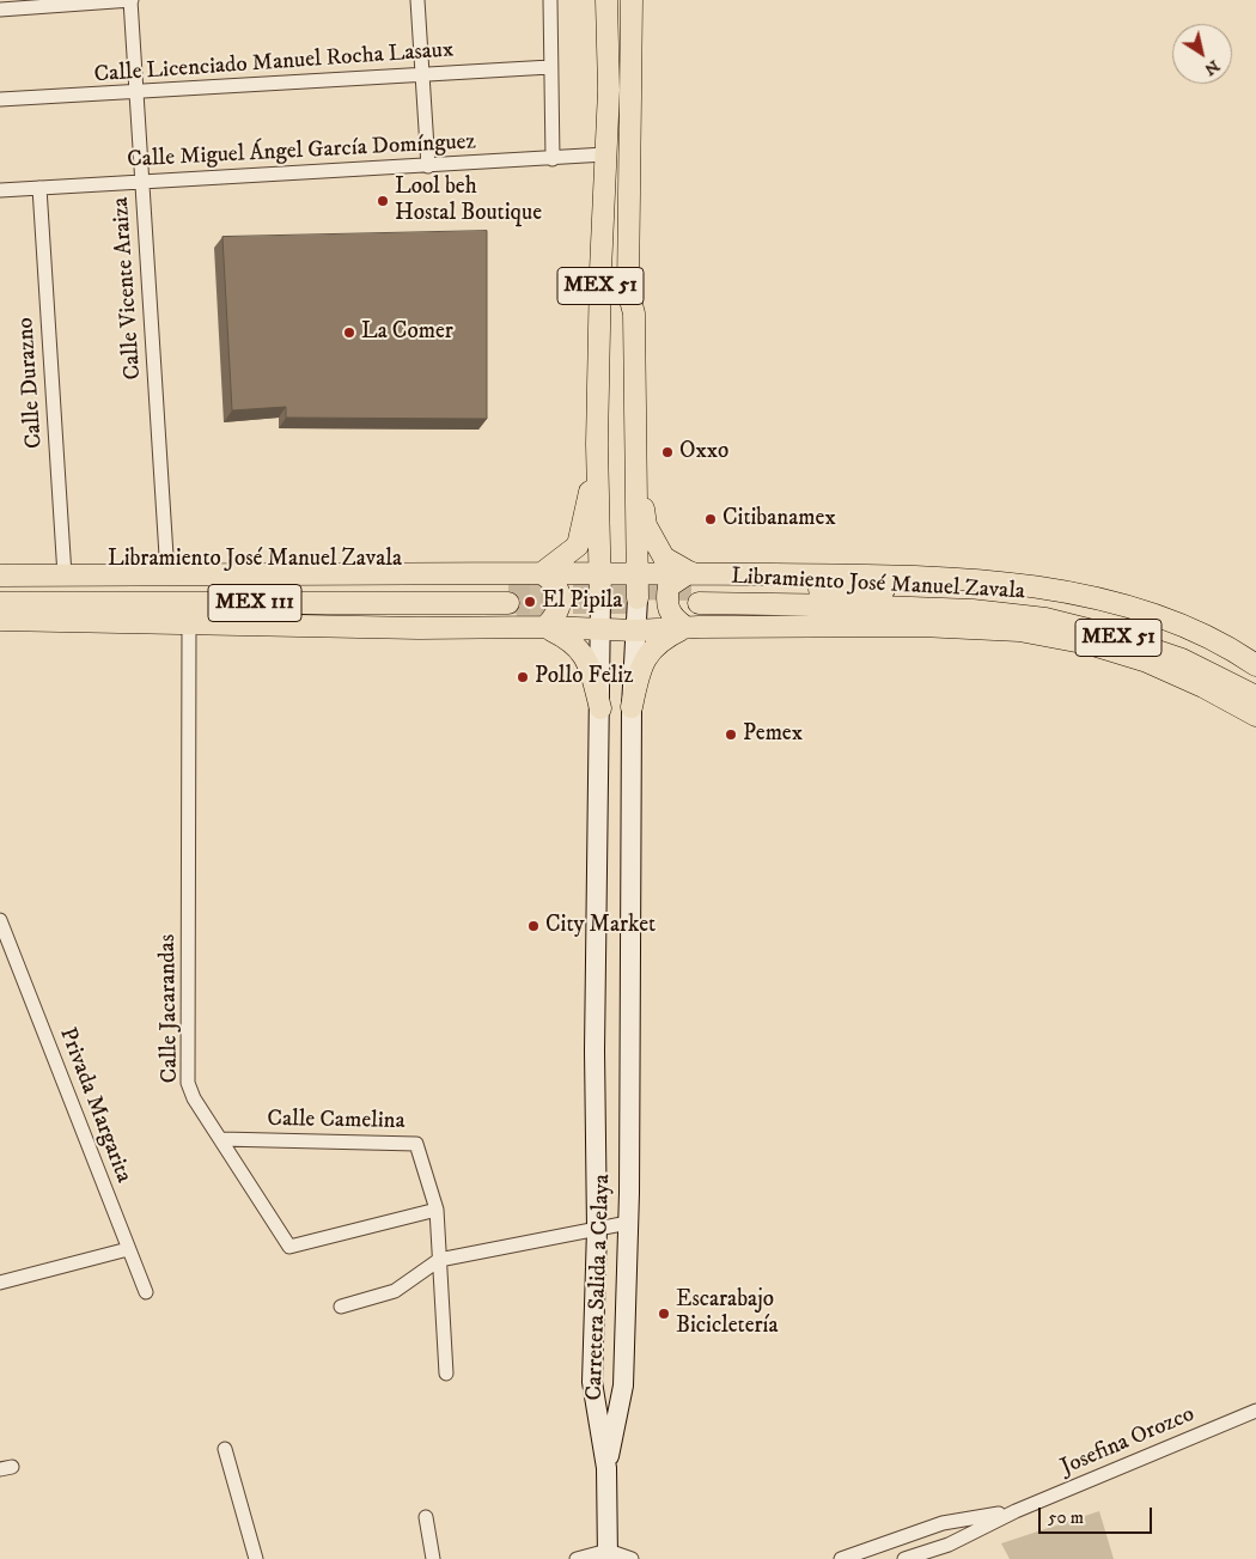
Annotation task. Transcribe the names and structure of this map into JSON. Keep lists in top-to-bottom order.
{
  "streets": {
    "main road": [
      "MEX 51",
      "Libramiento José Manuel Zavala",
      "MEX 111",
      "Carretera Salida a Celaya"
    ],
    "street": [
      "Calle Licenciado Manuel Rocha Lasaux",
      "Calle Miguel Ángel García Domínguez",
      "Calle Vicente Araiza",
      "Calle Durazno",
      "Calle Jacarandas",
      "Privada Margarita",
      "Calle Camelina",
      "Josefina Orozco"
    ]
  },
  "crossings": [
    ["Calle Licenciado Manuel Rocha Lasaux", "Calle Vicente Araiza"],
    ["Calle Miguel Ángel García Domínguez", "MEX 51"],
    ["Calle Miguel Ángel García Domínguez", "Calle Vicente Araiza"],
    ["Calle Miguel Ángel García Domínguez", "Calle Durazno"],
    ["MEX 51", "Carretera Salida a Celaya"],
    ["Calle Jacarandas", "Calle Camelina"]
  ],
  "places": [
    "Lool beh Hostal Boutique",
    "La Comer",
    "Oxxo",
    "Citibanamex",
    "El Pipila",
    "Pollo Feliz",
    "Pemex",
    "City Market",
    "Escarabajo Bicicletería"
  ],
  "scale_bar": "50 m",
  "north": "bottom right"
}
